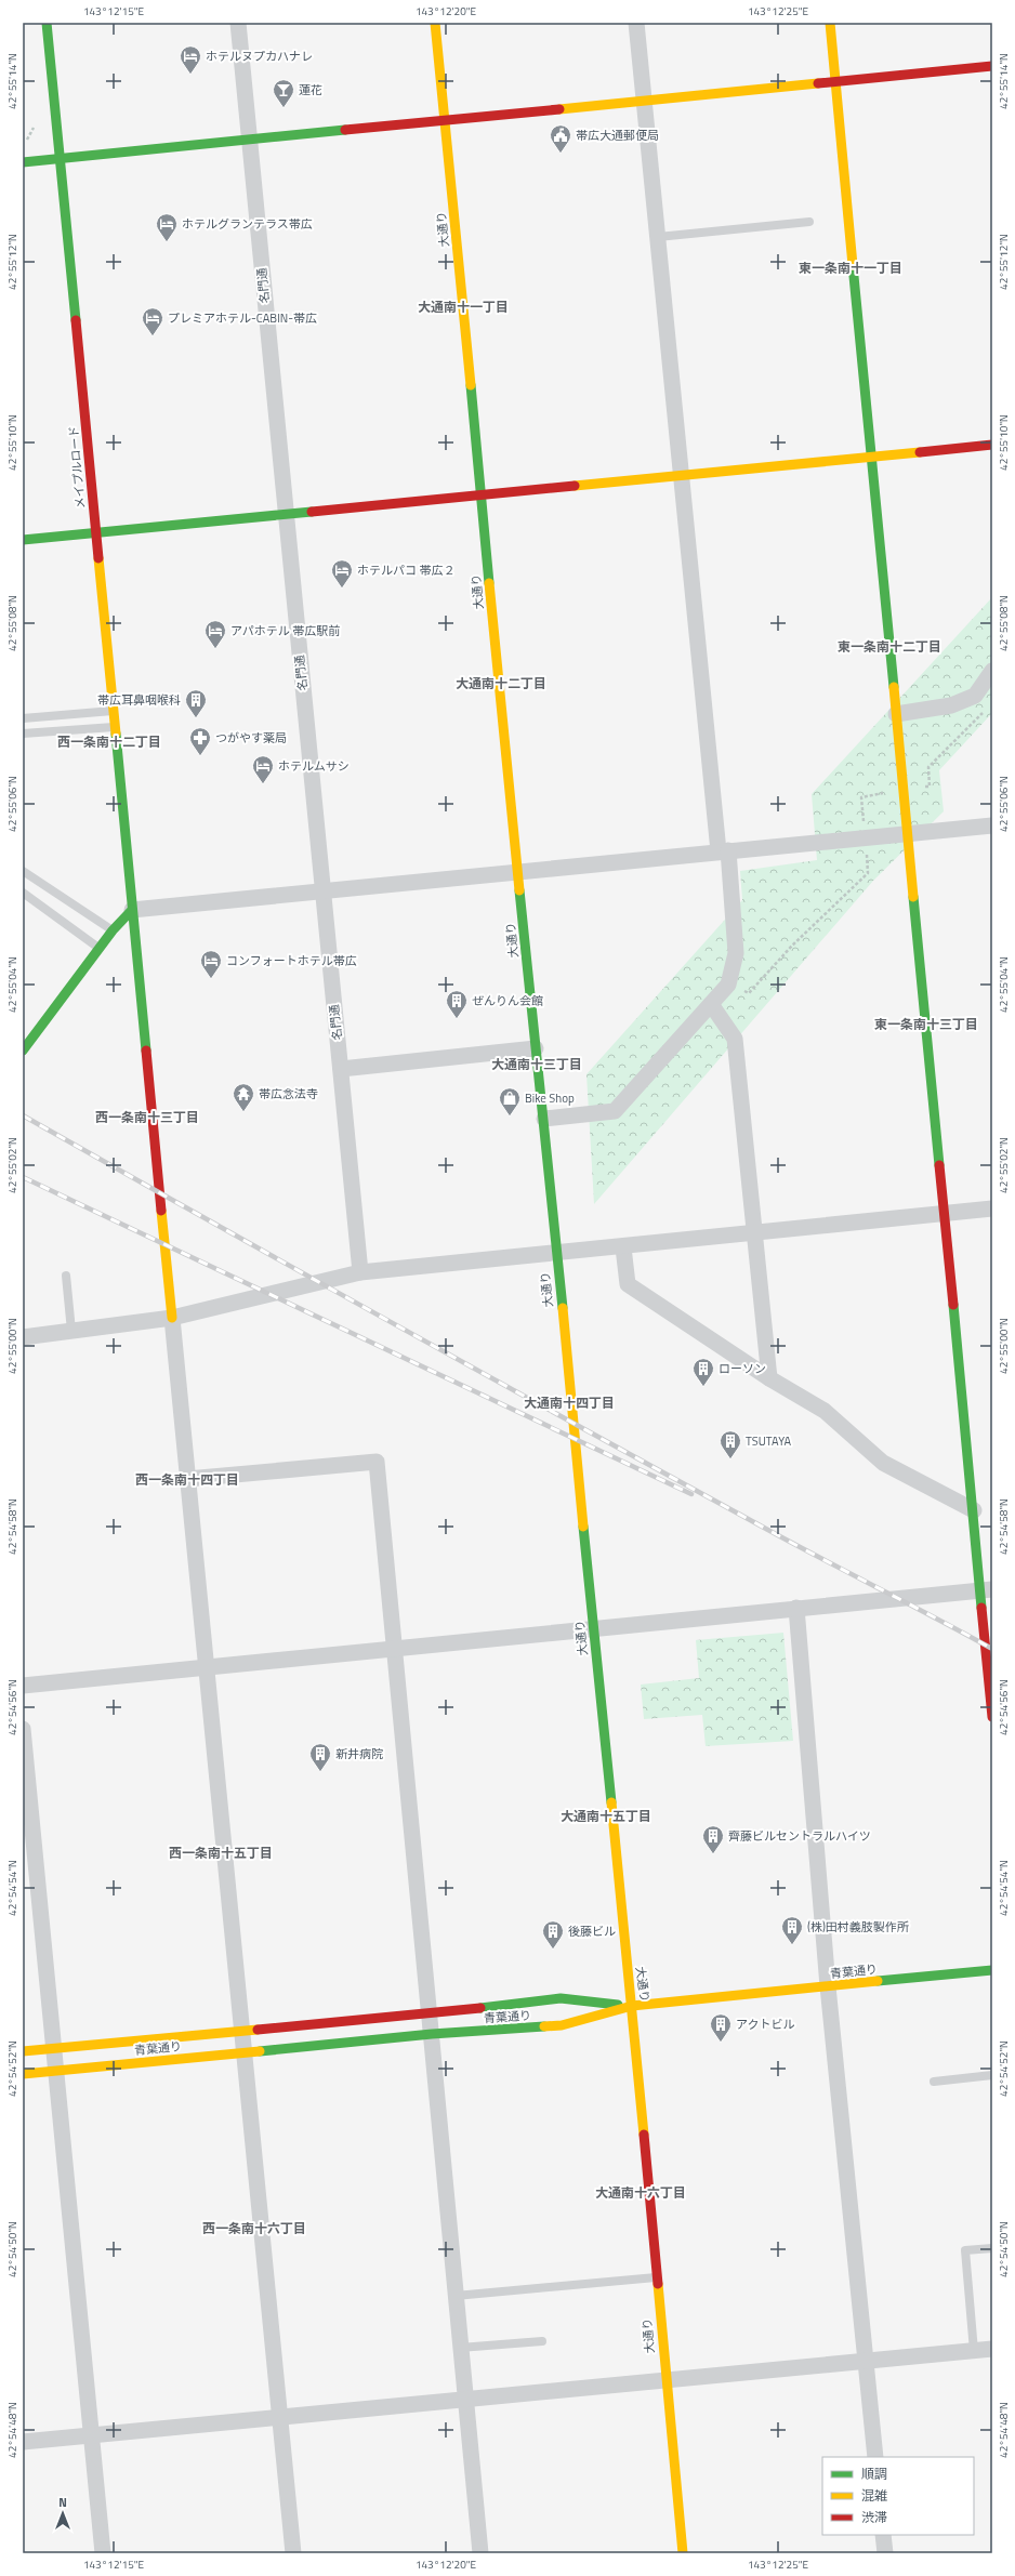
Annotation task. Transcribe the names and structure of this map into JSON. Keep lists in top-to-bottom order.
{
  "streets": {
    "main road": ["大通り", "メイプルロード", "青葉通り"],
    "street": ["名門通"]
  },
  "crossings": [
    ["大通り", "青葉通り"]
  ],
  "districts": [
    "東一条南十一丁目",
    "大通南十一丁目",
    "東一条南十二丁目",
    "大通南十二丁目",
    "西一条南十二丁目",
    "東一条南十三丁目",
    "大通南十三丁目",
    "西一条南十三丁目",
    "大通南十四丁目",
    "西一条南十四丁目",
    "大通南十五丁目",
    "西一条南十五丁目",
    "大通南十六丁目",
    "西一条南十六丁目"
  ],
  "places": {
    "hotel": [
      "ホテルヌプカハナレ",
      "ホテルグランテラス帯広",
      "プレミアホテル-CABIN-帯広",
      "ホテルパコ 帯広２",
      "アパホテル 帯広駅前",
      "ホテルムサシ",
      "コンフォートホテル帯広"
    ],
    "bar": ["蓮花"],
    "public building": ["帯広大通郵便局"],
    "building": [
      "帯広耳鼻咽喉科",
      "ぜんりん会館",
      "ローソン",
      "TSUTAYA",
      "新井病院",
      "齊藤ビルセントラルハイツ",
      "(株)田村義肢製作所",
      "後藤ビル",
      "アクトビル"
    ],
    "pharmacy": ["つがやす薬局"],
    "temple": ["帯広念法寺"],
    "shop": ["Bike Shop"]
  },
  "legend": ["順調", "混雑", "渋滞"],
  "north": "top",
  "coordinates": [
    "143°12'15\"E",
    "143°12'20\"E",
    "143°12'25\"E",
    "42°55'14\"N",
    "42°55'12\"N",
    "42°55'10\"N",
    "42°55'08\"N",
    "42°55'06\"N",
    "42°55'04\"N",
    "42°55'02\"N",
    "42°55'00\"N",
    "42°54'58\"N",
    "42°54'56\"N",
    "42°54'54\"N",
    "42°54'52\"N",
    "42°54'50\"N",
    "42°54'48\"N"
  ]
}
